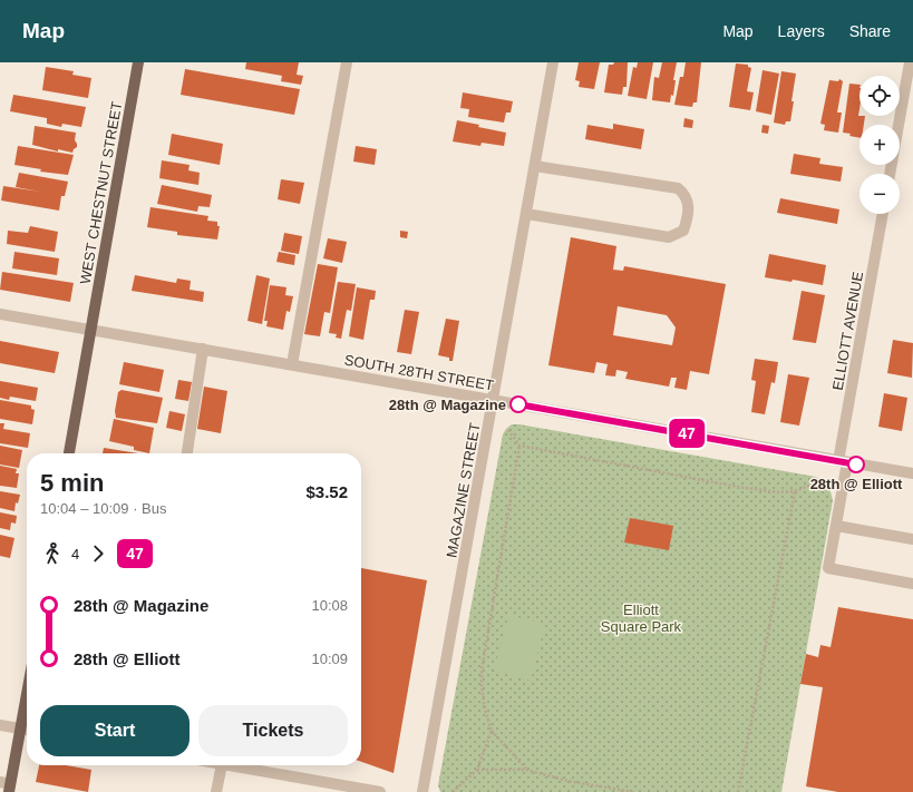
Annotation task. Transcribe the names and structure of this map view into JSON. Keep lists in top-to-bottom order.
{
  "streets": {
    "main road": ["WEST CHESTNUT STREET"],
    "street": ["ELLIOTT AVENUE", "SOUTH 28TH STREET", "MAGAZINE STREET"]
  },
  "crossings": [
    ["WEST CHESTNUT STREET", "SOUTH 28TH STREET"],
    ["ELLIOTT AVENUE", "SOUTH 28TH STREET"],
    ["SOUTH 28TH STREET", "MAGAZINE STREET"]
  ],
  "parks": ["Elliott Square Park"],
  "places": ["28th @ Magazine", "28th @ Elliott"],
  "lines": ["bus line 47"],
  "page": {
    "header": "Map",
    "nav": ["Map", "Layers", "Share"],
    "on_map": "47",
    "map_buttons": ["+", "−"],
    "heading": ["5 min", "10:04 – 10:09 · Bus", "$3.52"],
    "legs": ["4", "47"],
    "list": [
      {
        "name": "28th @ Magazine",
        "value": "10:08"
      },
      {
        "name": "28th @ Elliott",
        "value": "10:09"
      }
    ],
    "buttons": ["Start", "Tickets"]
  }
}
